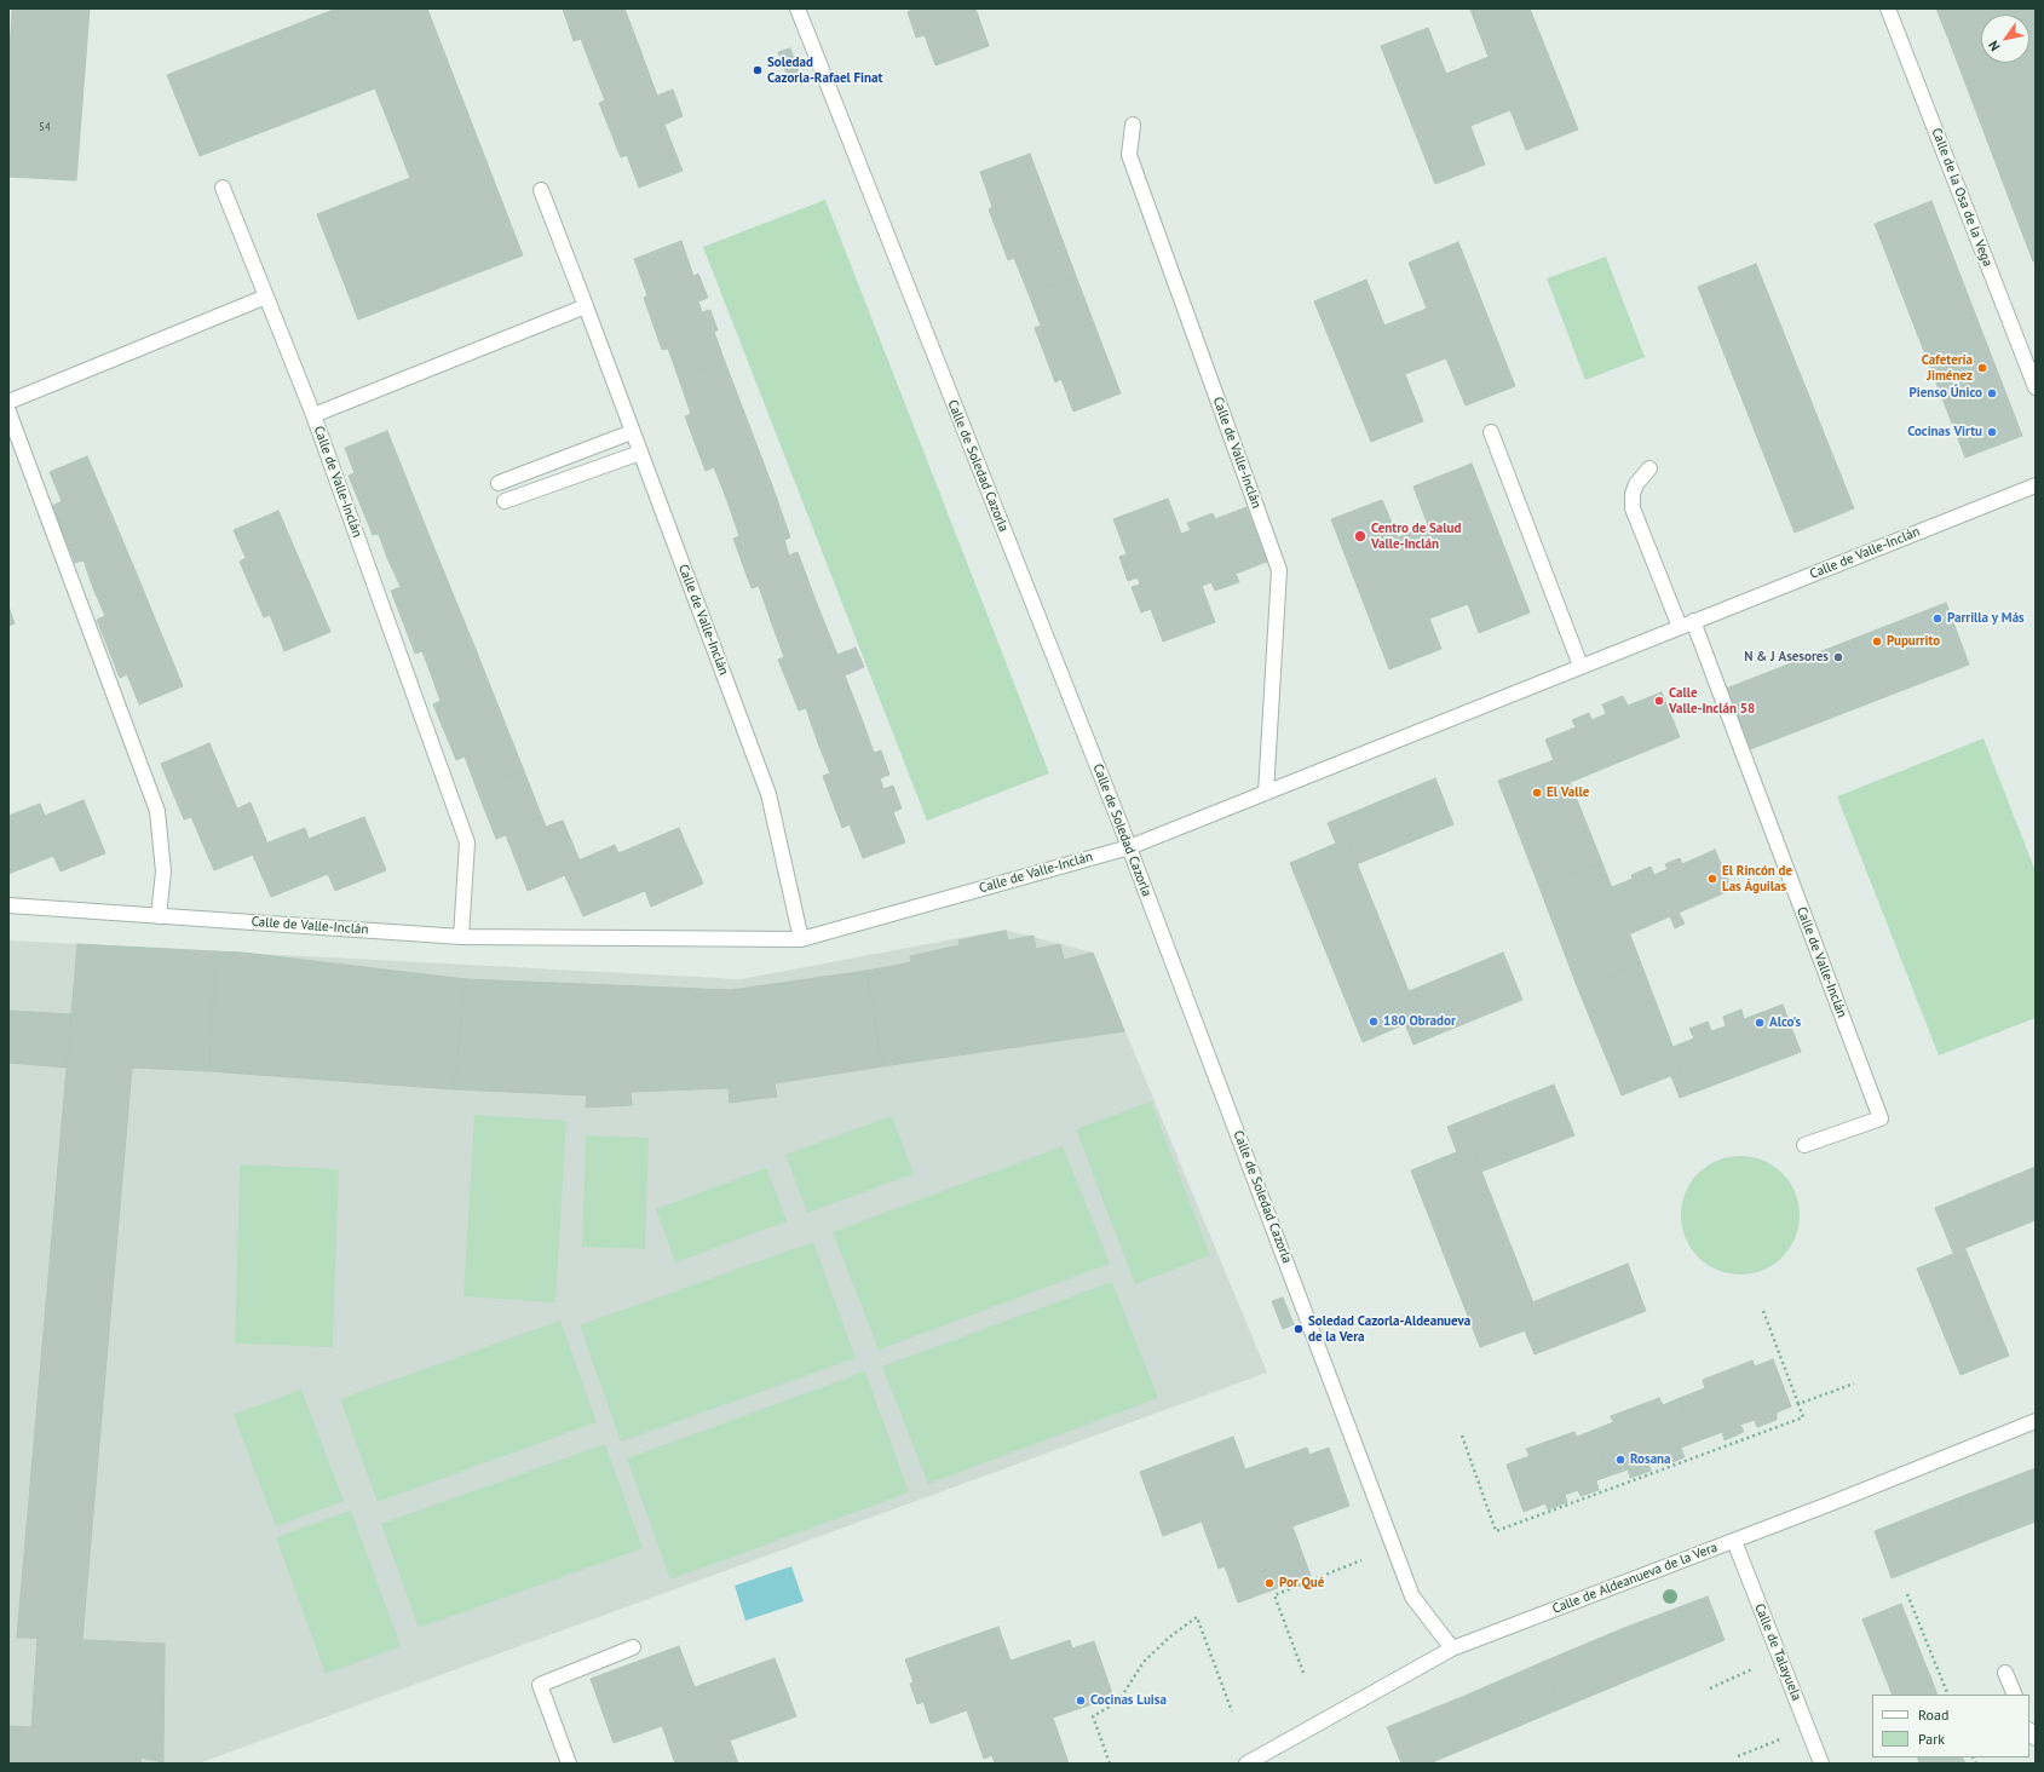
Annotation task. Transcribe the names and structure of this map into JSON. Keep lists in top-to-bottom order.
{
  "streets": {
    "street": [
      "Calle de la Osa de la Vega",
      "Calle de Valle-Inclán",
      "Calle de Soledad Cazorla",
      "Calle de Aldeanueva de la Vera",
      "Calle de Talayuela"
    ]
  },
  "crossings": [
    ["Calle de Valle-Inclán", "Calle de Soledad Cazorla"],
    ["Calle de Soledad Cazorla", "Calle de Aldeanueva de la Vera"],
    ["Calle de Aldeanueva de la Vera", "Calle de Talayuela"]
  ],
  "places": [
    "Soledad Cazorla-Rafael Finat",
    "Cafetería Jiménez",
    "Pienso Único",
    "Cocinas Virtu",
    "Centro de Salud Valle-Inclán",
    "Parrilla y Más",
    "Pupurrito",
    "N & J Asesores",
    "Calle Valle-Inclán 58",
    "El Valle",
    "El Rincón de Las Águilas",
    "180 Obrador",
    "Alco's",
    "Soledad Cazorla-Aldeanueva de la Vera",
    "Rosana",
    "Por Qué",
    "Cocinas Luisa"
  ],
  "house_numbers": ["54"],
  "legend": ["Road", "Park"],
  "north": "bottom left"
}
